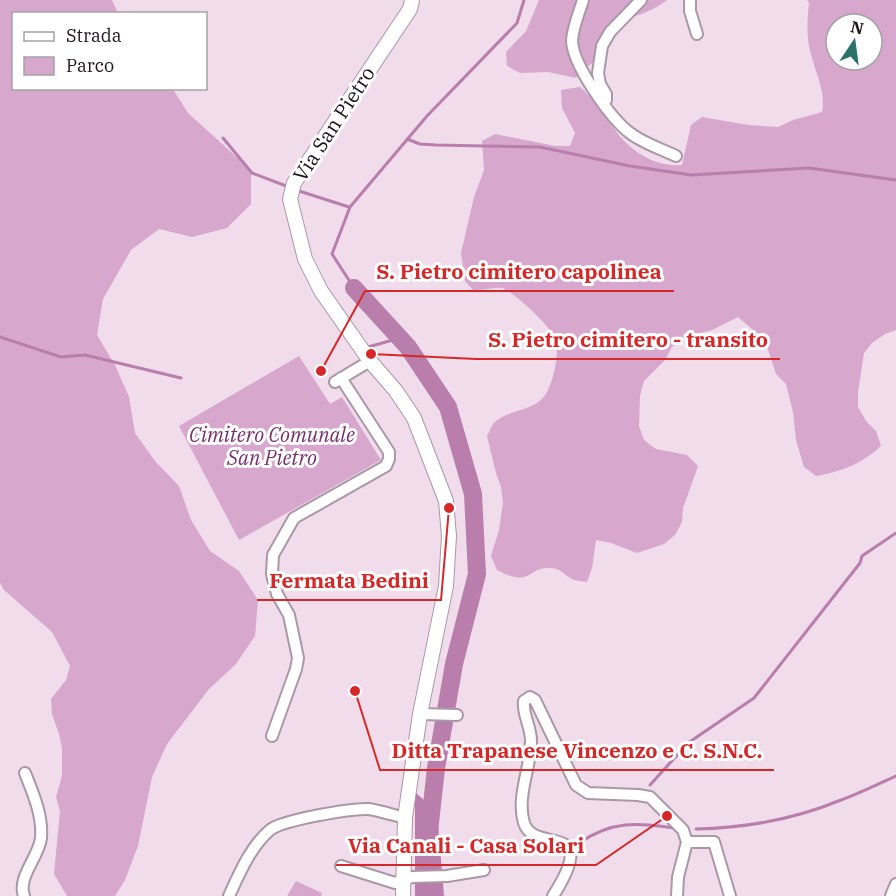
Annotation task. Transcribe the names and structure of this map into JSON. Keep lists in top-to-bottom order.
{
  "streets": {
    "street": ["Via San Pietro"]
  },
  "parks": ["Cimitero Comunale San Pietro"],
  "places": [
    "S. Pietro cimitero - transito",
    "S. Pietro cimitero capolinea",
    "Fermata Bedini",
    "Ditta Trapanese Vincenzo e C. S.N.C.",
    "Via Canali - Casa Solari"
  ],
  "legend": ["Strada", "Parco"],
  "north": "top"
}
